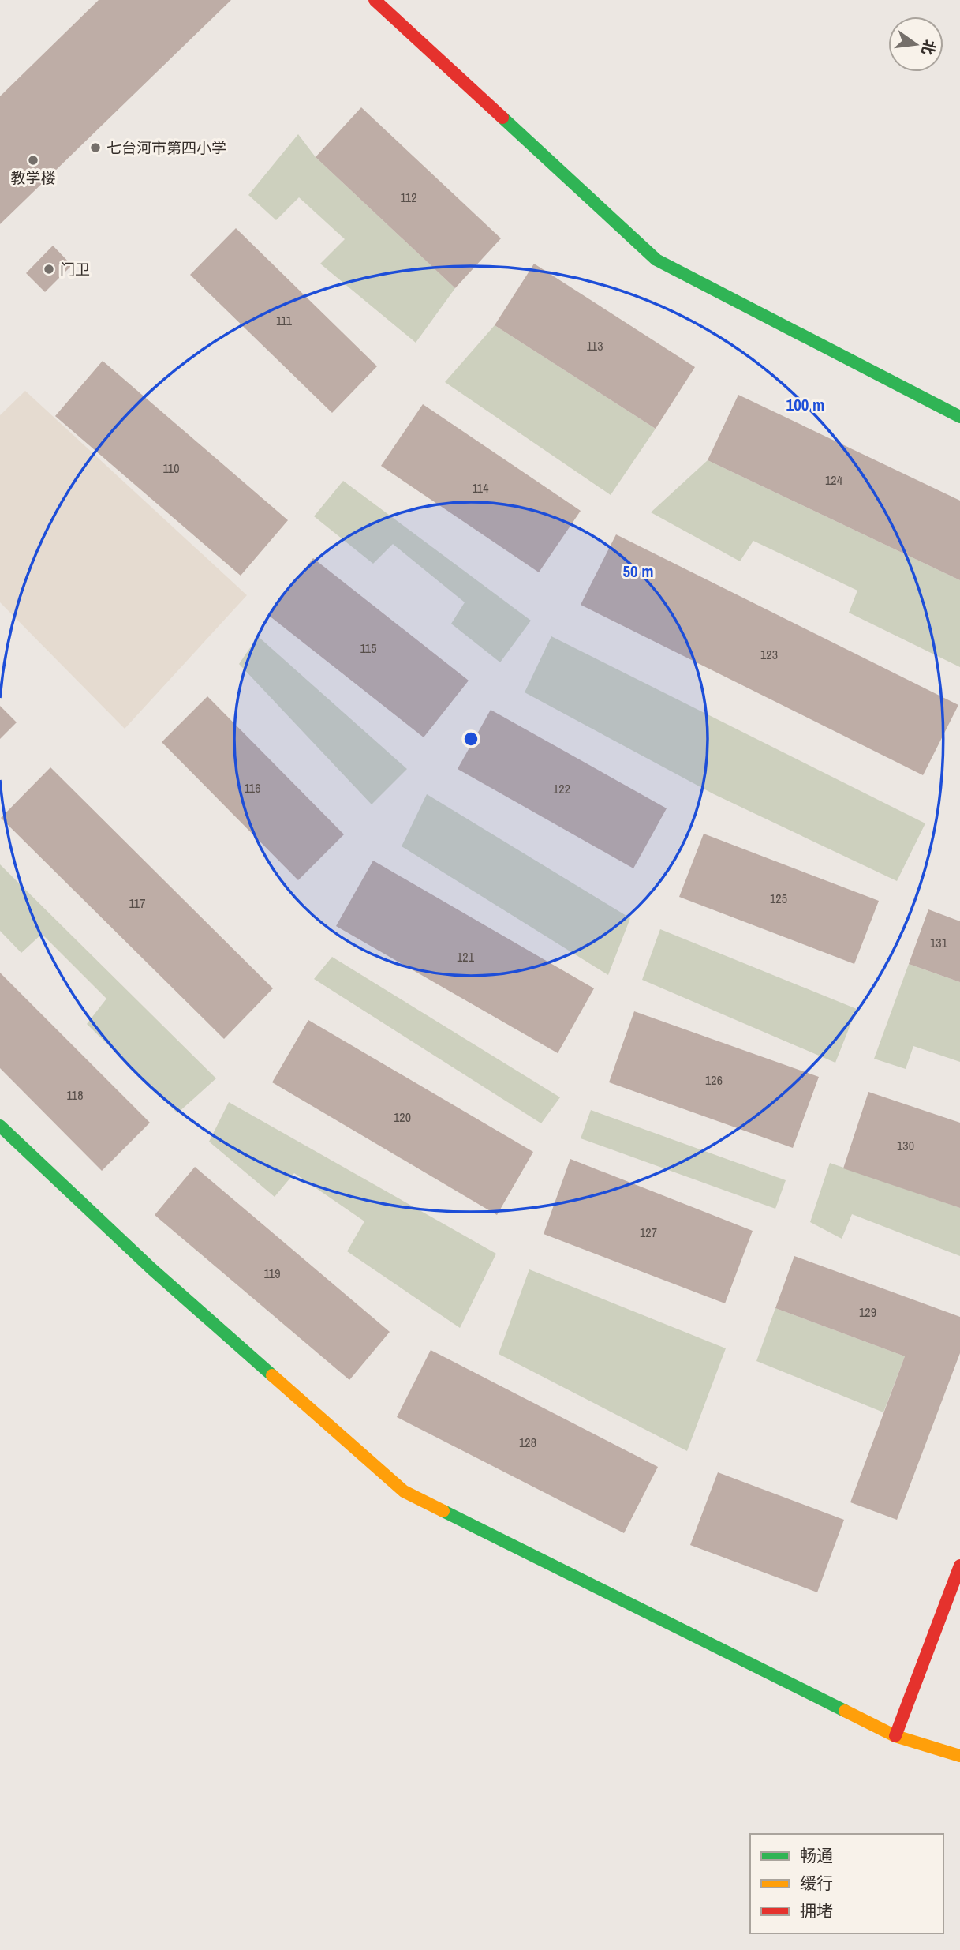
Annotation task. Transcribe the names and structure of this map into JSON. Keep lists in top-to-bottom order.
{
  "places": ["七台河市第四小学", "教学楼", "门卫"],
  "house_numbers": [
    "112",
    "111",
    "113",
    "110",
    "124",
    "114",
    "115",
    "123",
    "116",
    "122",
    "125",
    "117",
    "131",
    "121",
    "126",
    "118",
    "120",
    "130",
    "127",
    "119",
    "129",
    "128"
  ],
  "legend": ["畅通", "缓行", "拥堵"],
  "north": "right",
  "rings": ["100 m", "50 m"]
}
